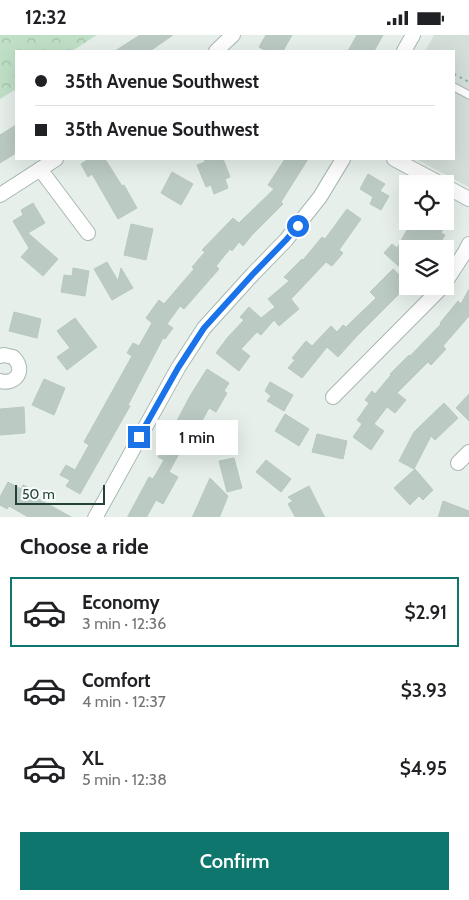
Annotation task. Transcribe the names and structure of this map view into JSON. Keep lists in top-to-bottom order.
{
  "scale_bar": "50 m",
  "page": {
    "status": "12:32",
    "banner": ["35th Avenue Southwest", "35th Avenue Southwest"],
    "bubble": "1 min",
    "scale": "50 m",
    "heading": "Choose a ride",
    "list": [
      {
        "name": "Economy",
        "note": "3 min · 12:36",
        "value": "$2.91"
      },
      {
        "name": "Comfort",
        "note": "4 min · 12:37",
        "value": "$3.93"
      },
      {
        "name": "XL",
        "note": "5 min · 12:38",
        "value": "$4.95"
      }
    ],
    "buttons": "Confirm"
  }
}
